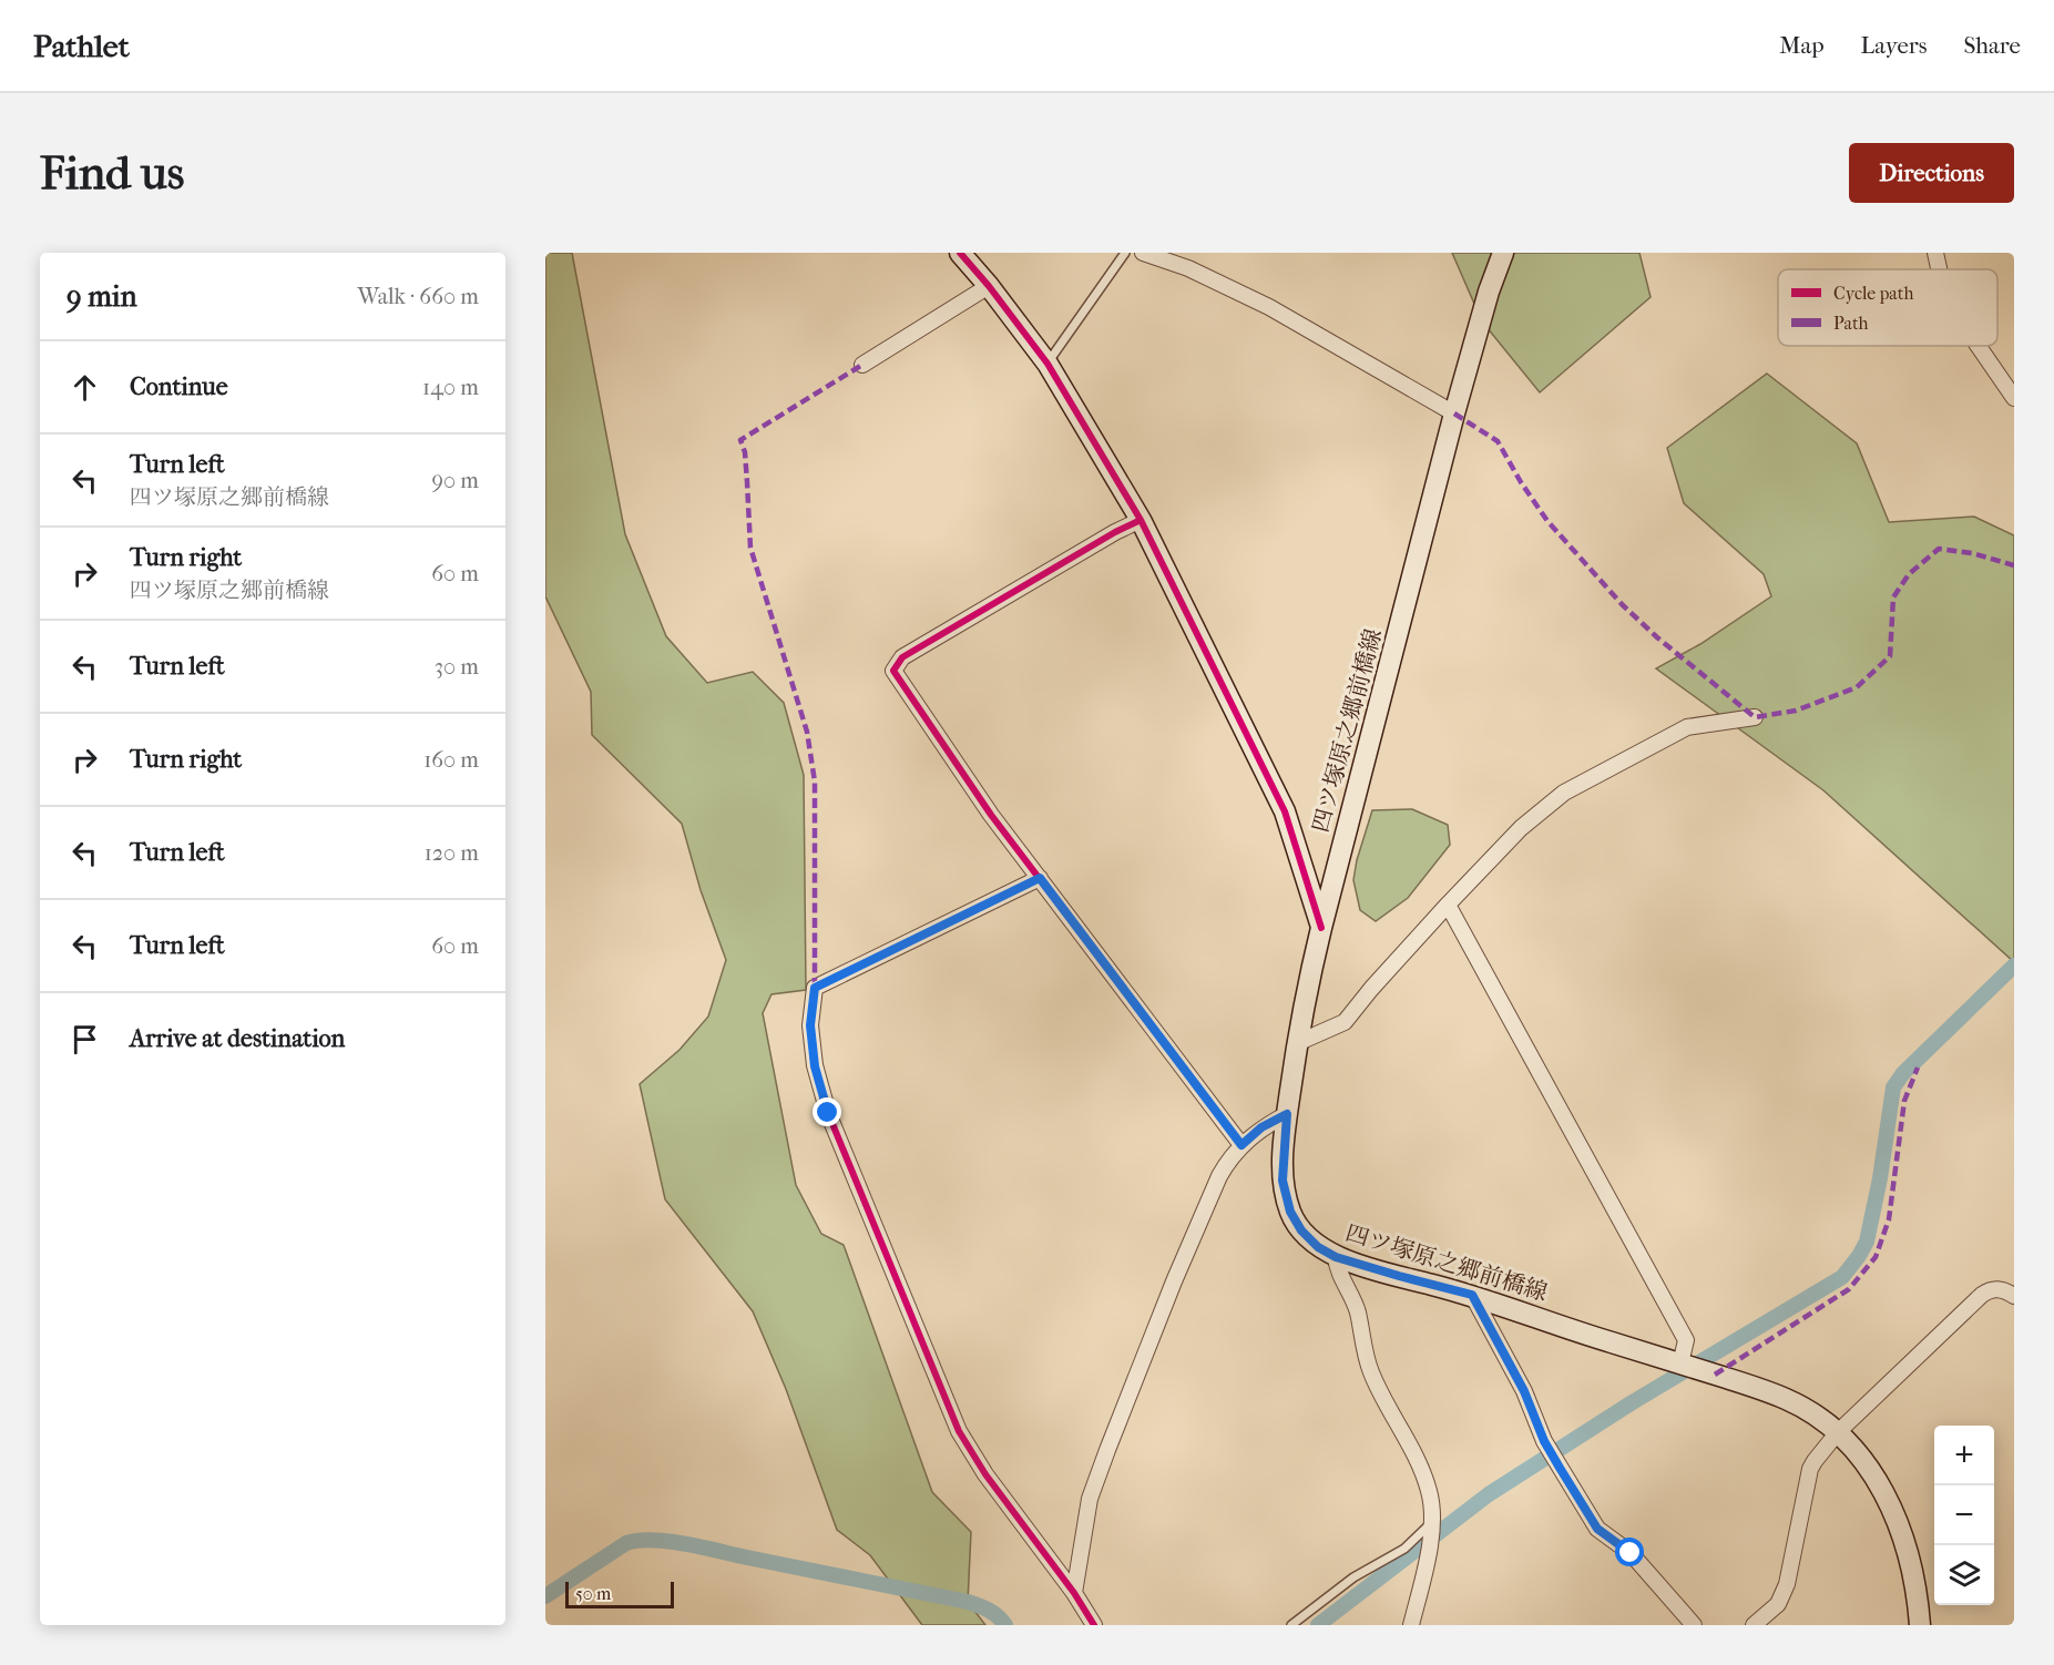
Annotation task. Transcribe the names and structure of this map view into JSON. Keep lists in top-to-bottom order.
{
  "streets": {
    "main road": ["四ツ塚原之郷前橋線"]
  },
  "legend": ["Cycle path", "Path"],
  "scale_bar": "50 m",
  "page": {
    "header": "Pathlet",
    "nav": ["Map", "Layers", "Share"],
    "buttons": "Directions",
    "title": "Find us",
    "heading": ["9 min", "Walk · 660 m"],
    "list": [
      ["Continue", "140 m"],
      ["Turn left", "四ツ塚原之郷前橋線", "90 m"],
      ["Turn right", "四ツ塚原之郷前橋線", "60 m"],
      ["Turn left", "30 m"],
      ["Turn right", "160 m"],
      ["Turn left", "120 m"],
      ["Turn left", "60 m"],
      "Arrive at destination"
    ],
    "map_buttons": ["+", "−"],
    "scale": "50 m"
  }
}
